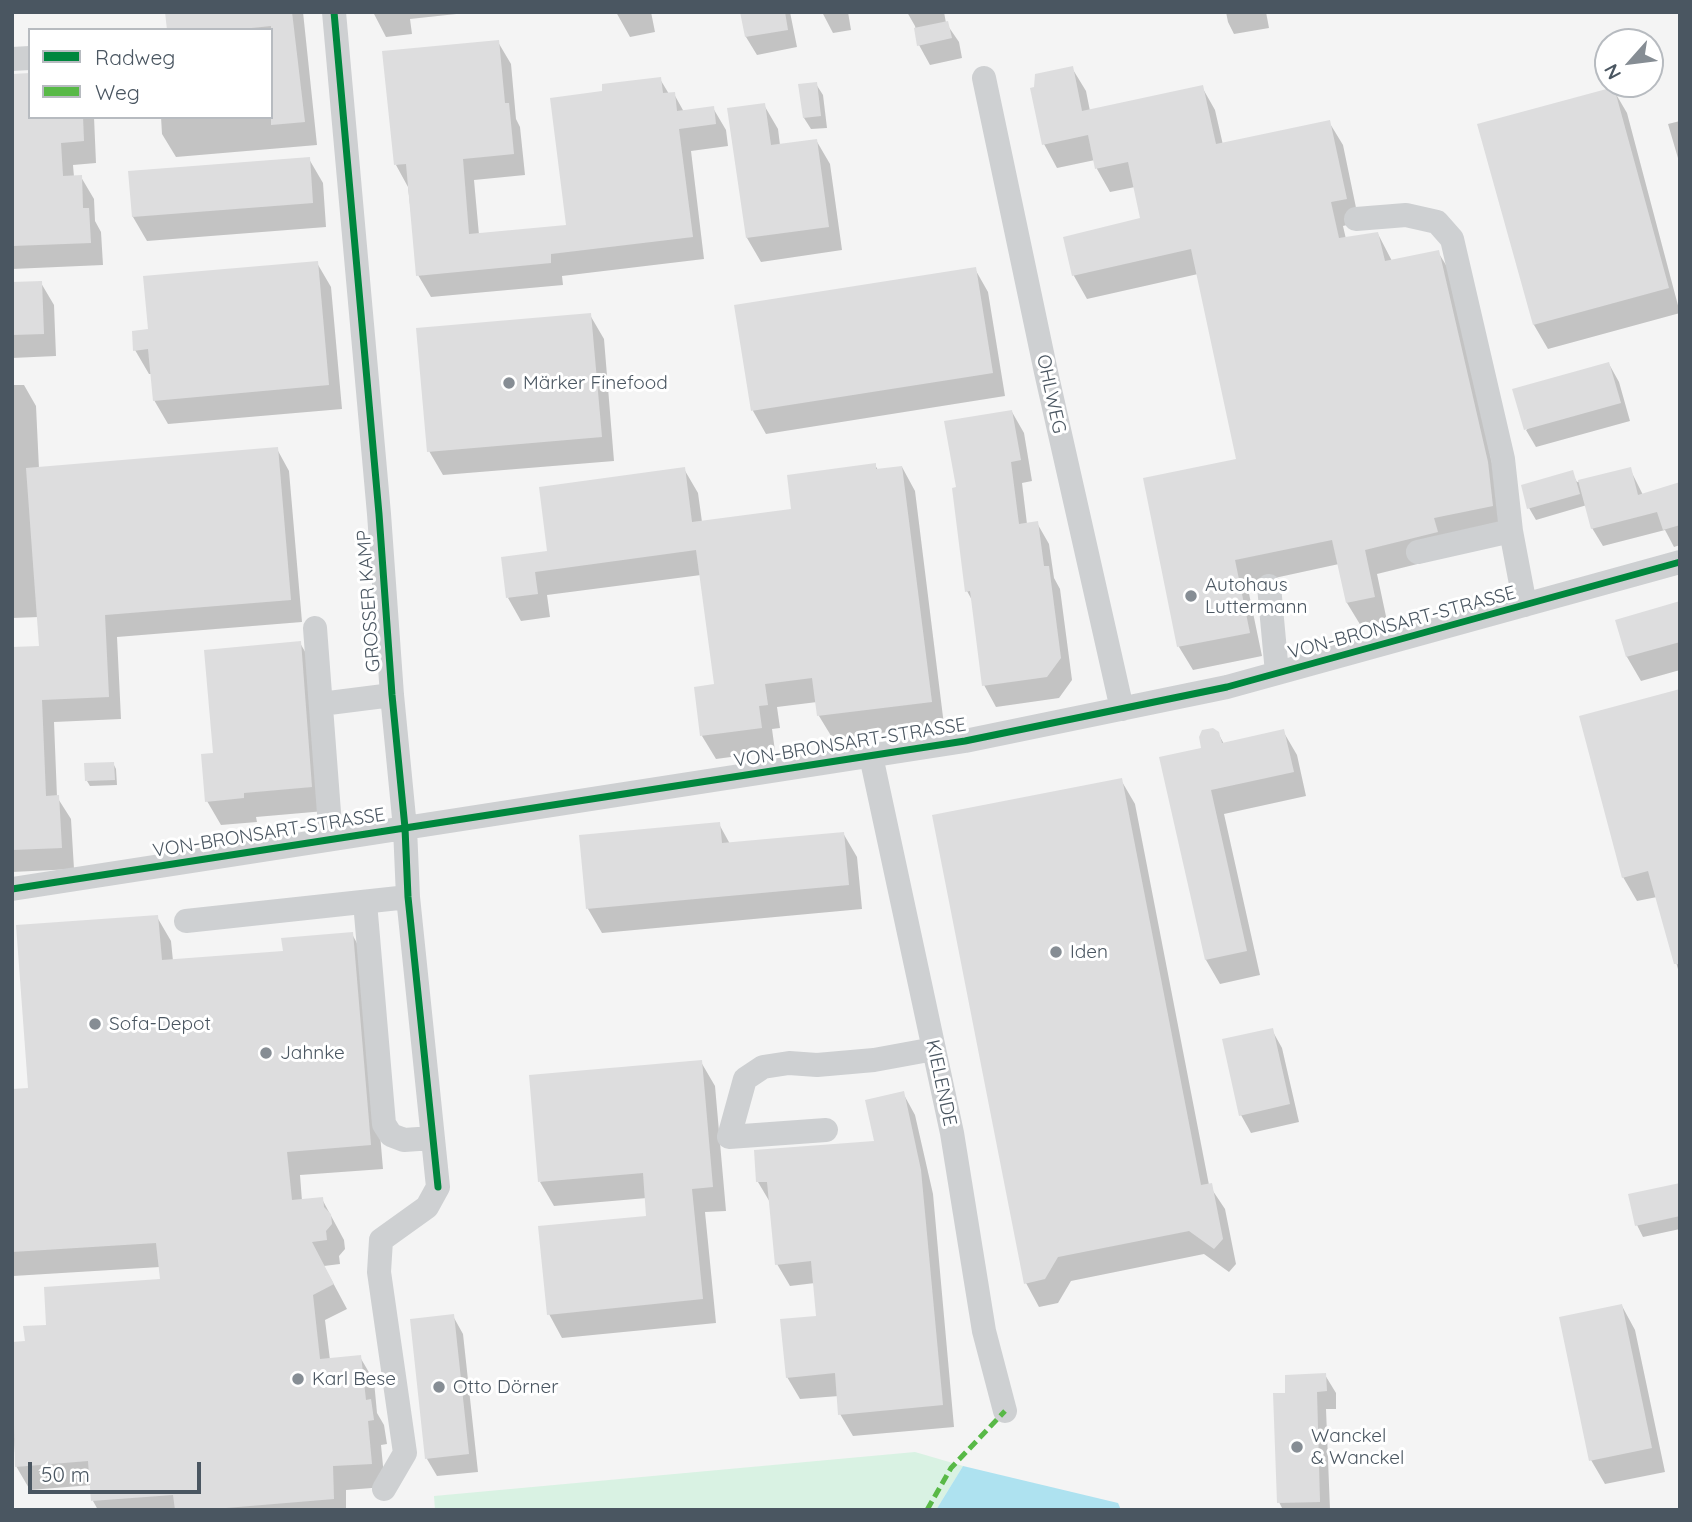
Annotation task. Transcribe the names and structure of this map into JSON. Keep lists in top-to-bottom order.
{
  "streets": {
    "street": [
      "OHLWEG",
      "GROSSER KAMP",
      "VON-BRONSART-STRASSE",
      "KIELENDE"
    ]
  },
  "crossings": [
    ["OHLWEG", "VON-BRONSART-STRASSE"],
    ["GROSSER KAMP", "VON-BRONSART-STRASSE"],
    ["VON-BRONSART-STRASSE", "KIELENDE"]
  ],
  "places": [
    "Märker Finefood",
    "Autohaus Luttermann",
    "Iden",
    "Sofa-Depot",
    "Jahnke",
    "Karl Bese",
    "Otto Dörner",
    "Wanckel & Wanckel"
  ],
  "legend": ["Radweg", "Weg"],
  "scale_bar": "50 m",
  "north": "bottom left"
}
